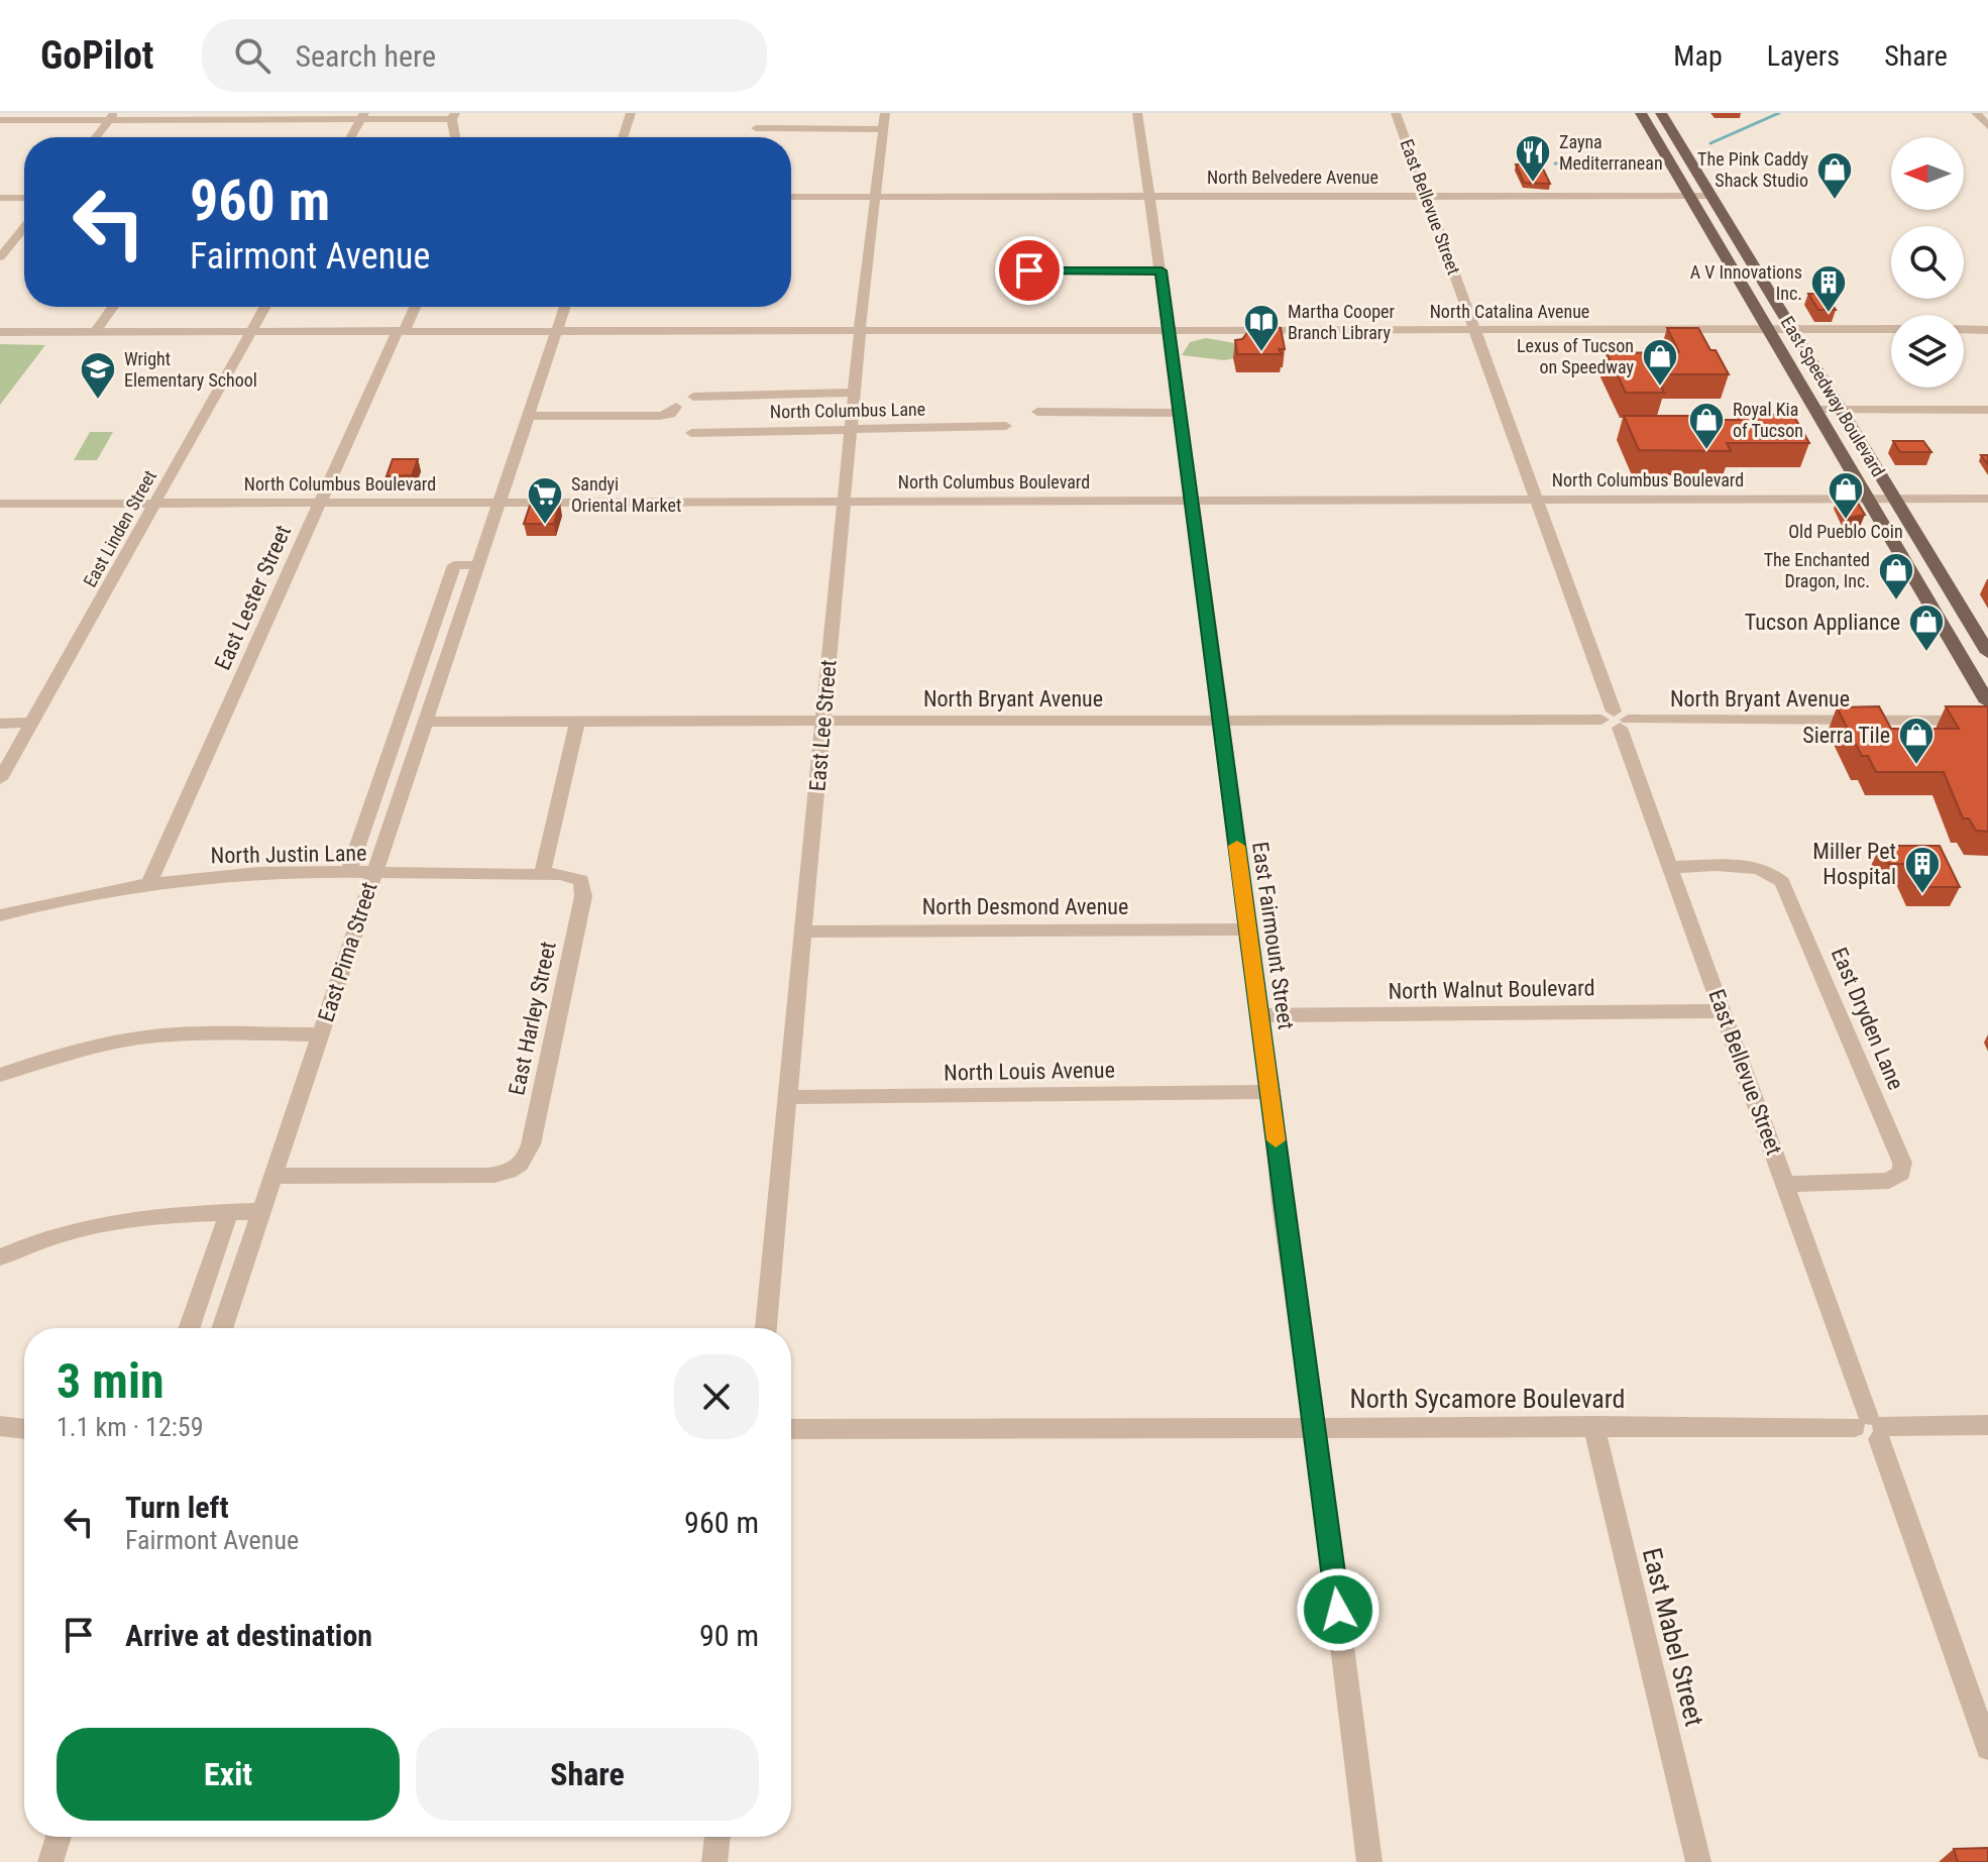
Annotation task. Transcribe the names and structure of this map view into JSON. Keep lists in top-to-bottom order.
{
  "streets": {
    "main road": ["East Speedway Boulevard"],
    "street": [
      "North Belvedere Avenue",
      "East Bellevue Street",
      "North Catalina Avenue",
      "North Columbus Lane",
      "North Columbus Boulevard",
      "East Linden Street",
      "East Lester Street",
      "North Bryant Avenue",
      "East Lee Street",
      "North Justin Lane",
      "North Desmond Avenue",
      "East Fairmount Street",
      "East Pima Street",
      "North Walnut Boulevard",
      "East Harley Street",
      "East Dryden Lane",
      "North Louis Avenue",
      "North Sycamore Boulevard",
      "East Mabel Street"
    ]
  },
  "crossings": [
    ["North Belvedere Avenue", "East Bellevue Street"],
    ["North Belvedere Avenue", "East Speedway Boulevard"],
    ["North Belvedere Avenue", "East Lee Street"],
    ["North Belvedere Avenue", "East Fairmount Street"],
    ["East Bellevue Street", "North Catalina Avenue"],
    ["East Bellevue Street", "North Columbus Boulevard"],
    ["East Bellevue Street", "North Bryant Avenue"],
    ["East Bellevue Street", "North Walnut Boulevard"],
    ["East Bellevue Street", "East Dryden Lane"],
    ["East Bellevue Street", "North Sycamore Boulevard"],
    ["North Catalina Avenue", "East Speedway Boulevard"],
    ["North Catalina Avenue", "East Linden Street"],
    ["North Catalina Avenue", "East Lester Street"],
    ["North Catalina Avenue", "East Lee Street"],
    ["North Catalina Avenue", "East Fairmount Street"],
    ["North Catalina Avenue", "East Pima Street"],
    ["East Speedway Boulevard", "North Columbus Boulevard"],
    ["North Columbus Lane", "East Lee Street"],
    ["North Columbus Boulevard", "East Linden Street"],
    ["North Columbus Boulevard", "East Lester Street"],
    ["North Columbus Boulevard", "East Lee Street"],
    ["North Columbus Boulevard", "East Fairmount Street"],
    ["North Columbus Boulevard", "East Pima Street"],
    ["East Lester Street", "North Justin Lane"],
    ["North Bryant Avenue", "East Lee Street"],
    ["North Bryant Avenue", "East Fairmount Street"],
    ["North Bryant Avenue", "East Pima Street"],
    ["East Lee Street", "North Desmond Avenue"],
    ["East Lee Street", "North Louis Avenue"],
    ["North Justin Lane", "East Pima Street"],
    ["North Justin Lane", "East Harley Street"],
    ["North Desmond Avenue", "East Fairmount Street"],
    ["East Fairmount Street", "North Walnut Boulevard"],
    ["East Fairmount Street", "North Louis Avenue"],
    ["East Fairmount Street", "North Sycamore Boulevard"],
    ["East Pima Street", "East Harley Street"],
    ["North Sycamore Boulevard", "East Mabel Street"]
  ],
  "places": {
    "restaurant": ["Zayna Mediterranean"],
    "shop": [
      "The Pink Caddy Shack Studio",
      "Lexus of Tucson on Speedway",
      "Royal Kia of Tucson",
      "Old Pueblo Coin",
      "The Enchanted Dragon, Inc.",
      "Tucson Appliance",
      "Sierra Tile"
    ],
    "building": ["A V Innovations Inc.", "Miller Pet Hospital"],
    "library": ["Martha Cooper Branch Library"],
    "school or university": ["Wright Elementary School"],
    "supermarket": ["Sandyi Oriental Market"]
  },
  "north": "left",
  "page": {
    "header": "GoPilot",
    "search": "Search here",
    "nav": ["Map", "Layers", "Share"],
    "turn": ["960 m", "Fairmont Avenue"],
    "heading": ["3 min", "1.1 km · 12:59"],
    "list": [
      {
        "name": "Turn left",
        "note": "Fairmont Avenue",
        "value": "960 m"
      },
      {
        "name": "Arrive at destination",
        "value": "90 m"
      }
    ],
    "buttons": ["Exit", "Share"]
  }
}
